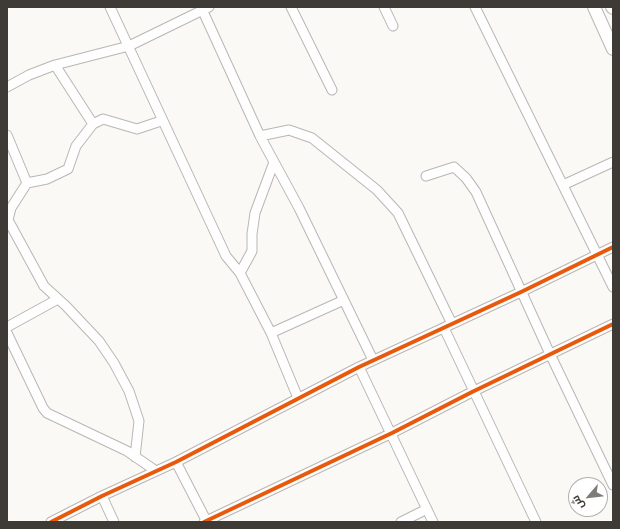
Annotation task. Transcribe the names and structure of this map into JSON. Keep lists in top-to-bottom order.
{
  "north": "bottom left"
}
